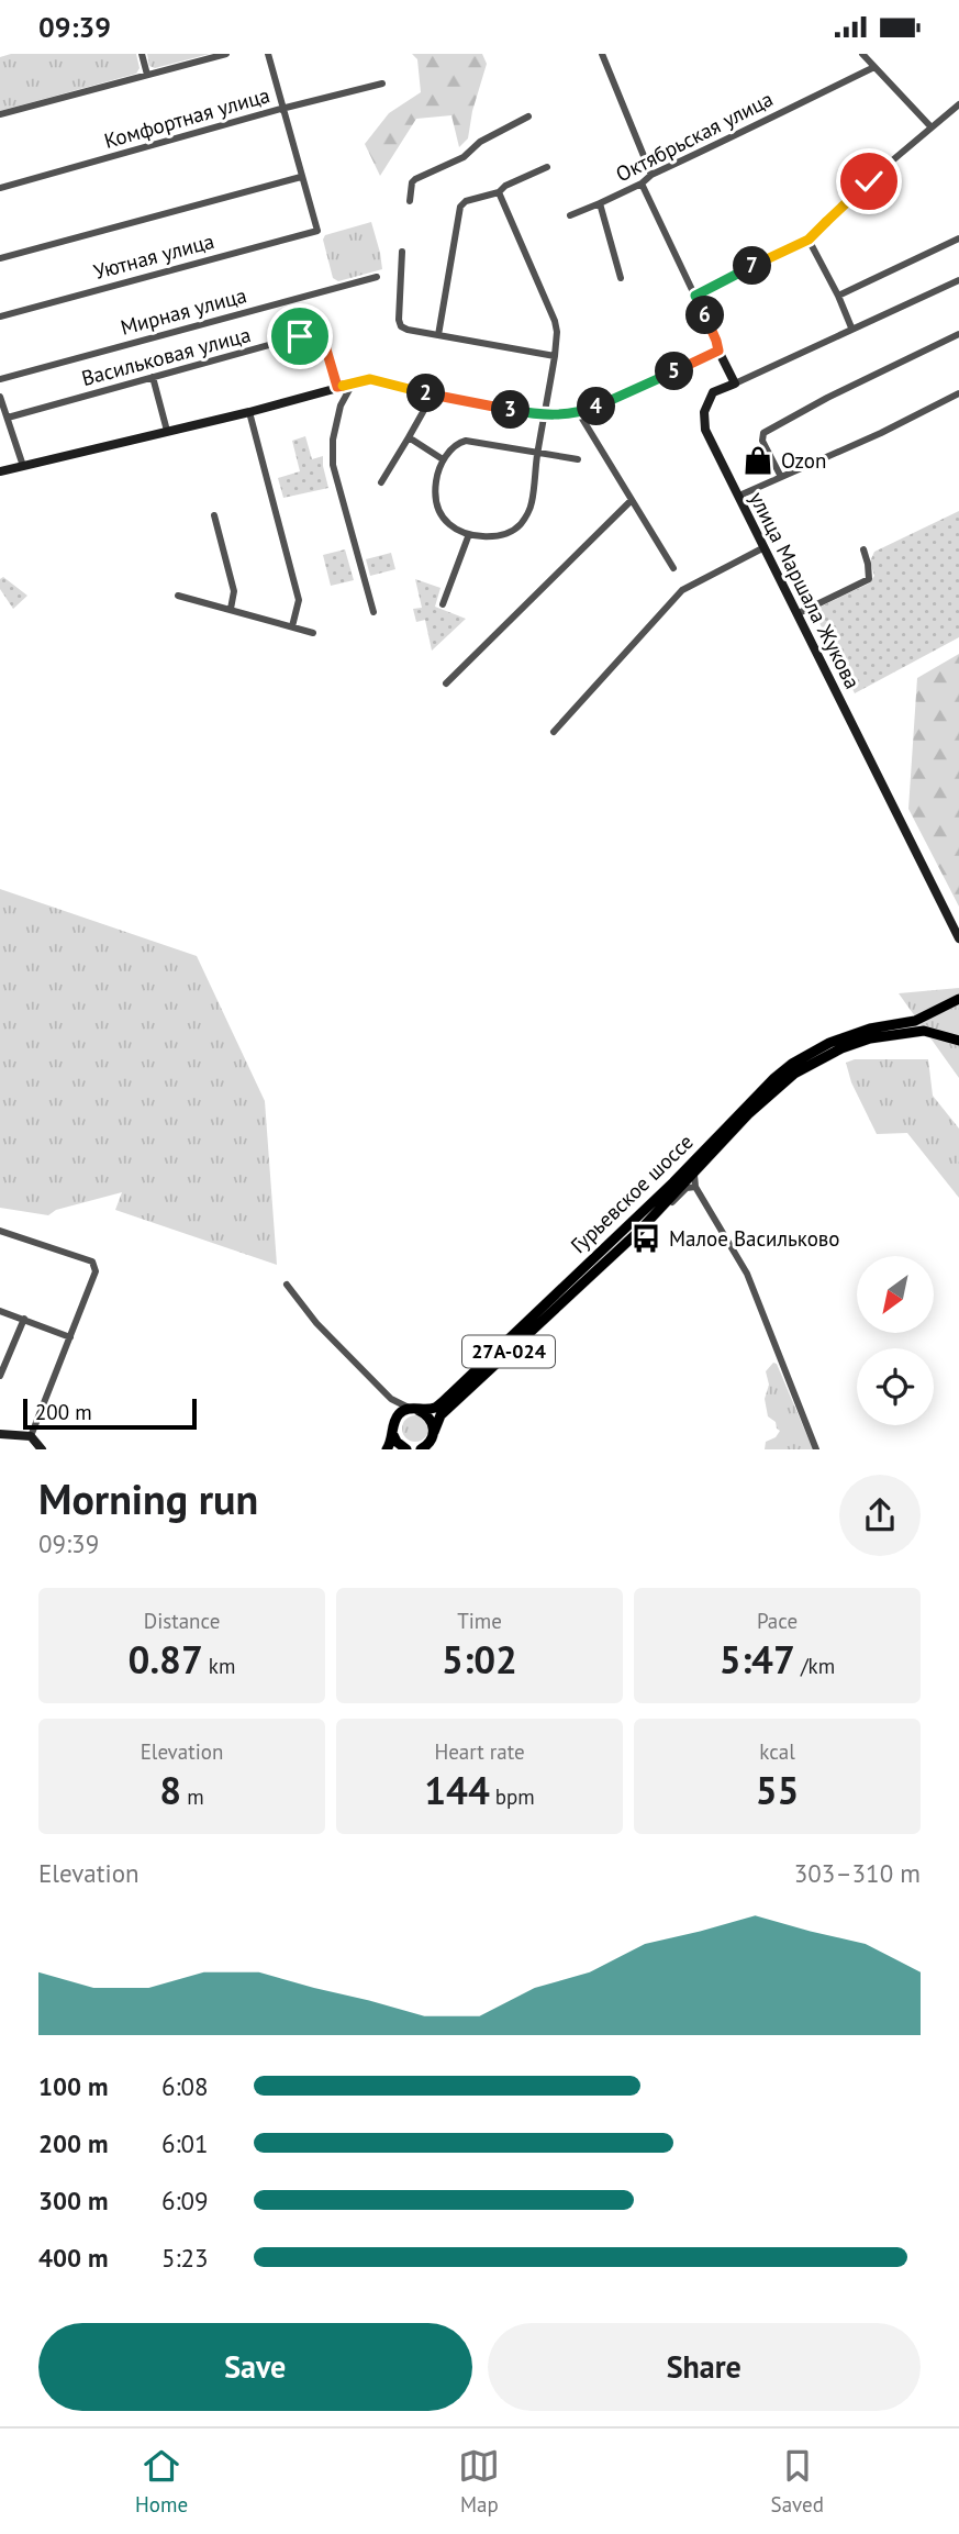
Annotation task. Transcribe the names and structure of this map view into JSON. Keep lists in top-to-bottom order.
{
  "streets": {
    "main road": ["Гурьевское шоссе", "27А-024"],
    "street": [
      "Комфортная улица",
      "Октябрьская улица",
      "Уютная улица",
      "Мирная улица",
      "Васильковая улица",
      "улица Маршала Жукова"
    ]
  },
  "crossings": [
    ["Гурьевское шоссе", "27А-024"]
  ],
  "places": {
    "shop": ["Ozon"],
    "bus stop": ["Малое Васильково"]
  },
  "scale_bar": "200 m",
  "north": "bottom left",
  "page": {
    "status": "09:39",
    "pins": [
      "7",
      "6",
      "5",
      "2",
      "4",
      "3"
    ],
    "scale": "200 m",
    "heading": ["Morning run", "09:39"],
    "stats": [
      ["Distance", "0.87 km"],
      ["Time", "5:02"],
      ["Pace", "5:47 /km"],
      ["Elevation", "8 m"],
      ["Heart rate", "144 bpm"],
      ["kcal", "55"]
    ],
    "chart": ["Elevation", "303–310 m"],
    "list": [
      {
        "name": "100 m",
        "note": "6:08"
      },
      {
        "name": "200 m",
        "note": "6:01"
      },
      {
        "name": "300 m",
        "note": "6:09"
      },
      {
        "name": "400 m",
        "note": "5:23"
      }
    ],
    "buttons": ["Save", "Share"],
    "tabs": ["Home", "Map", "Saved"]
  }
}
